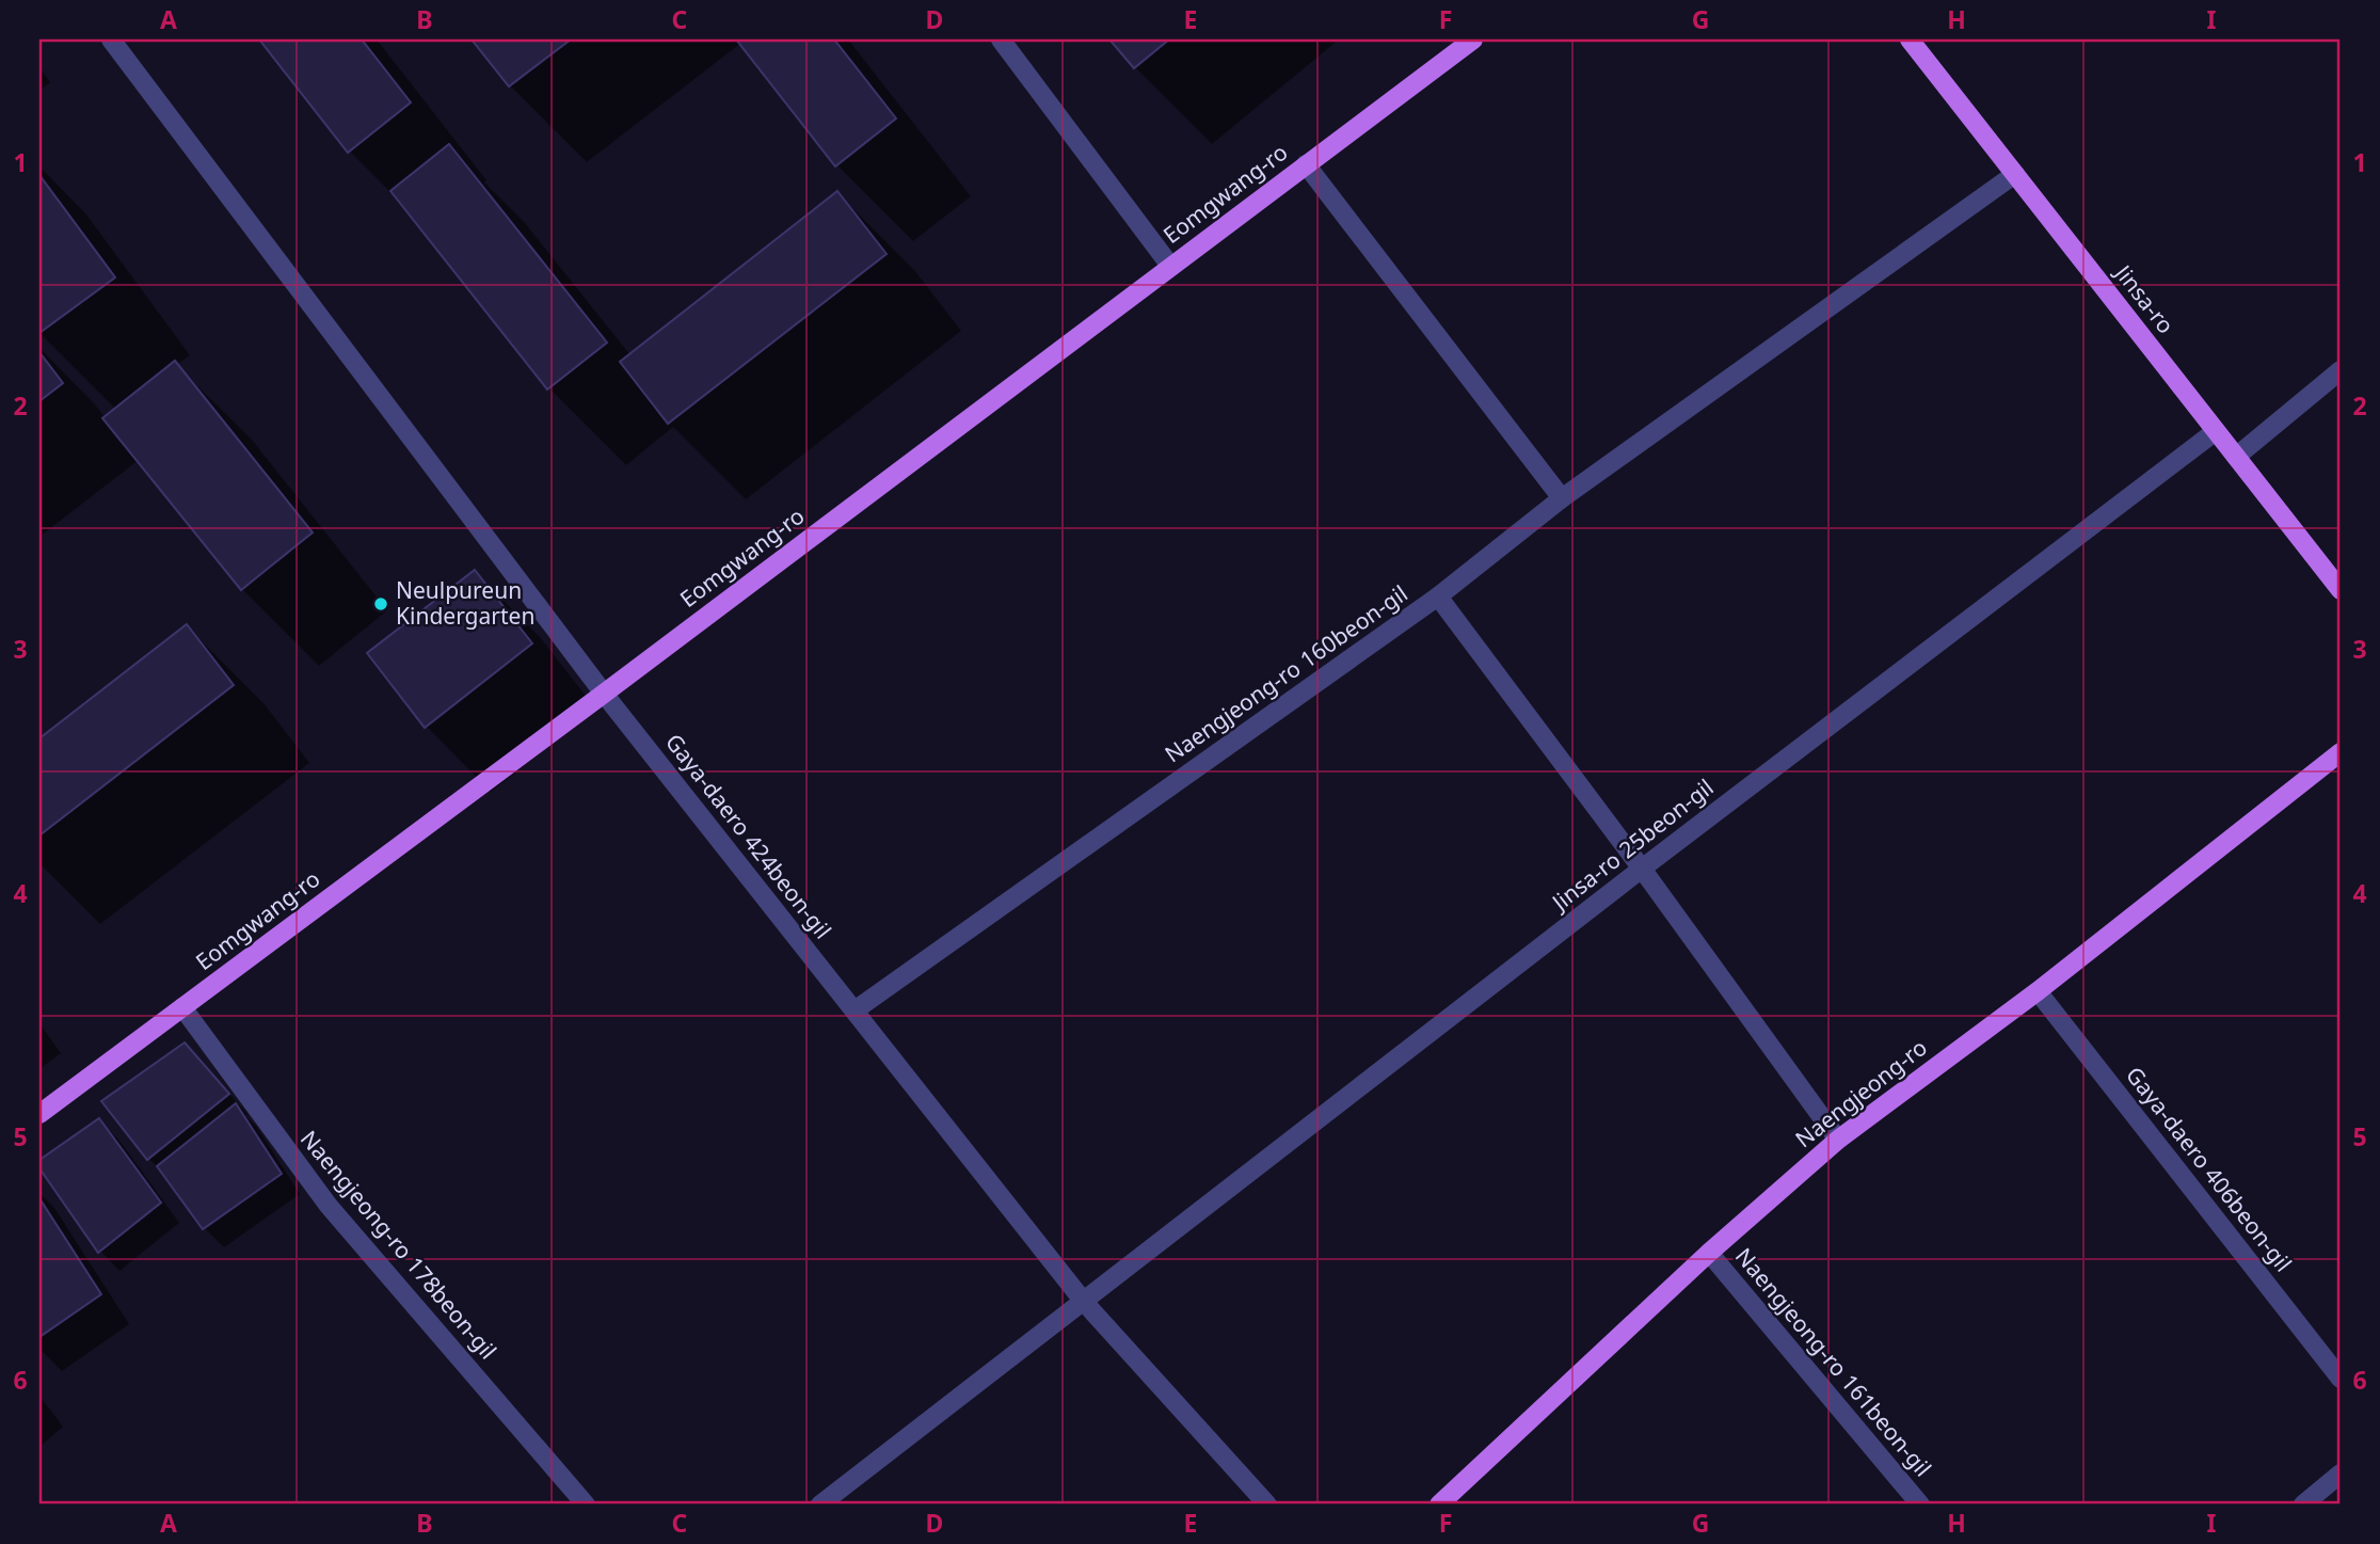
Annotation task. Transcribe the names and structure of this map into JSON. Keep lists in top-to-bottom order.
{
  "streets": {
    "main road": ["Eomgwang-ro", "Jinsa-ro", "Naengjeong-ro"],
    "street": [
      "Naengjeong-ro 160beon-gil",
      "Gaya-daero 424beon-gil",
      "Jinsa-ro 25beon-gil",
      "Gaya-daero 406beon-gil",
      "Naengjeong-ro 178beon-gil",
      "Naengjeong-ro 161beon-gil"
    ]
  },
  "crossings": [
    ["Eomgwang-ro", "Gaya-daero 424beon-gil"],
    ["Eomgwang-ro", "Naengjeong-ro 178beon-gil"],
    ["Jinsa-ro", "Jinsa-ro 25beon-gil"],
    ["Naengjeong-ro 160beon-gil", "Gaya-daero 424beon-gil"],
    ["Naengjeong-ro 160beon-gil", "Jinsa-ro 25beon-gil"],
    ["Naengjeong-ro 160beon-gil", "Naengjeong-ro"],
    ["Gaya-daero 424beon-gil", "Jinsa-ro 25beon-gil"],
    ["Naengjeong-ro", "Gaya-daero 406beon-gil"],
    ["Naengjeong-ro", "Naengjeong-ro 161beon-gil"]
  ],
  "places": ["Neulpureun Kindergarten"],
  "grid": {
    "columns": [
      "A",
      "B",
      "C",
      "D",
      "E",
      "F",
      "G",
      "H",
      "I"
    ],
    "rows": [
      "1",
      "2",
      "3",
      "4",
      "5",
      "6"
    ]
  }
}
